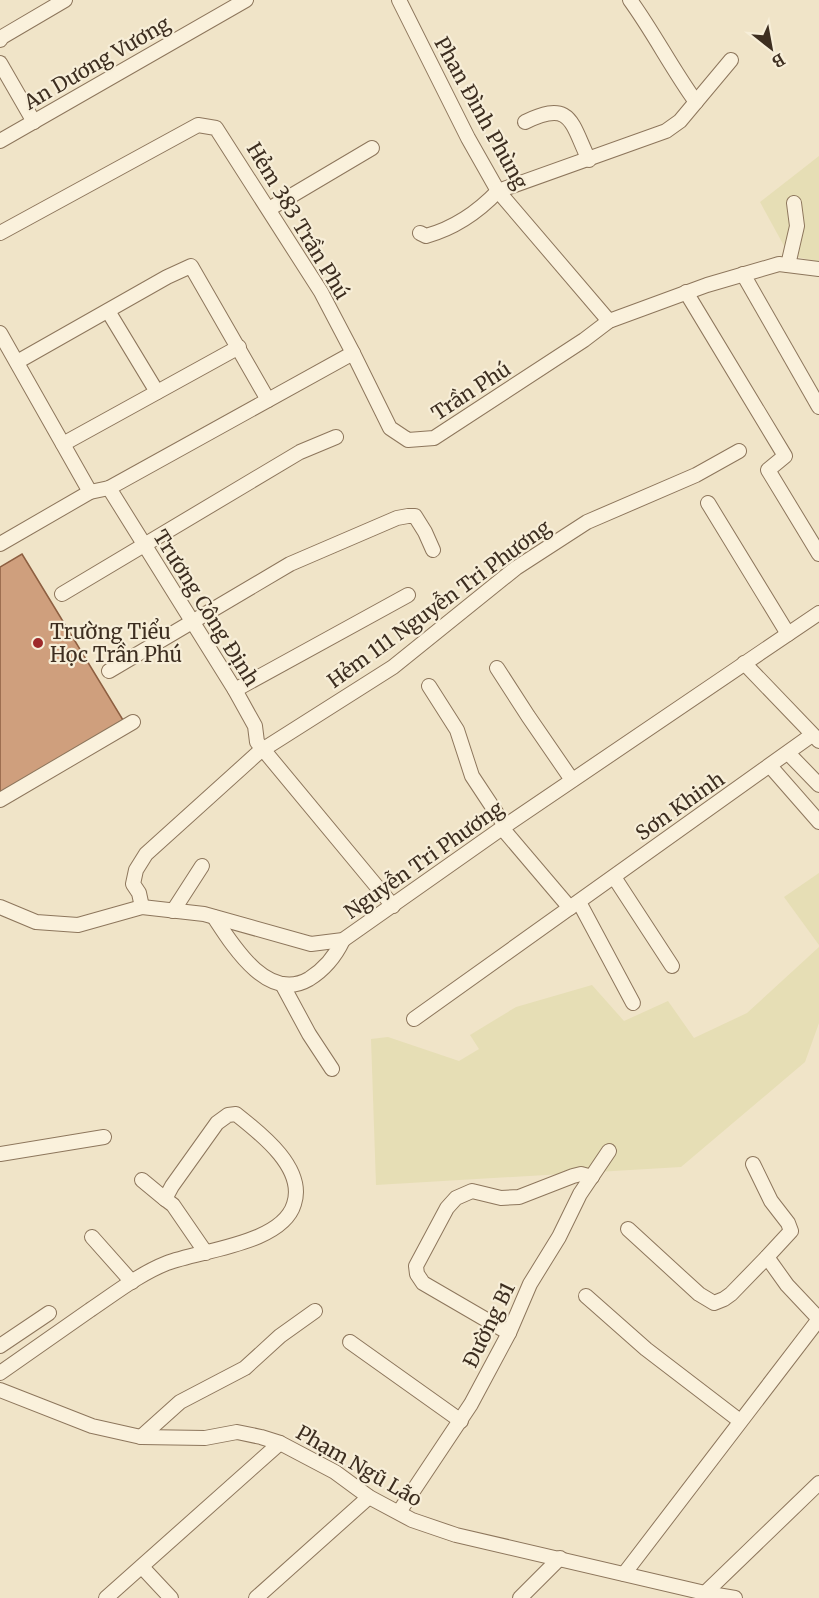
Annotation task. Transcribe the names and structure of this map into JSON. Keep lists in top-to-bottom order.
{
  "streets": {
    "street": [
      "An Dương Vương",
      "Phan Đình Phùng",
      "Hẻm 383 Trần Phú",
      "Trần Phú",
      "Hẻm 111 Nguyễn Tri Phương",
      "Trương Công Định",
      "Sơn Khinh",
      "Nguyễn Tri Phương",
      "Đường B1",
      "Phạm Ngũ Lão"
    ]
  },
  "crossings": [
    ["Phan Đình Phùng", "Trần Phú"],
    ["Hẻm 383 Trần Phú", "Trần Phú"],
    ["Hẻm 111 Nguyễn Tri Phương", "Trương Công Định"],
    ["Hẻm 111 Nguyễn Tri Phương", "Nguyễn Tri Phương"],
    ["Trương Công Định", "Nguyễn Tri Phương"],
    ["Đường B1", "Phạm Ngũ Lão"]
  ],
  "places": ["Trường Tiểu Học Trần Phú"],
  "north": "bottom right"
}
